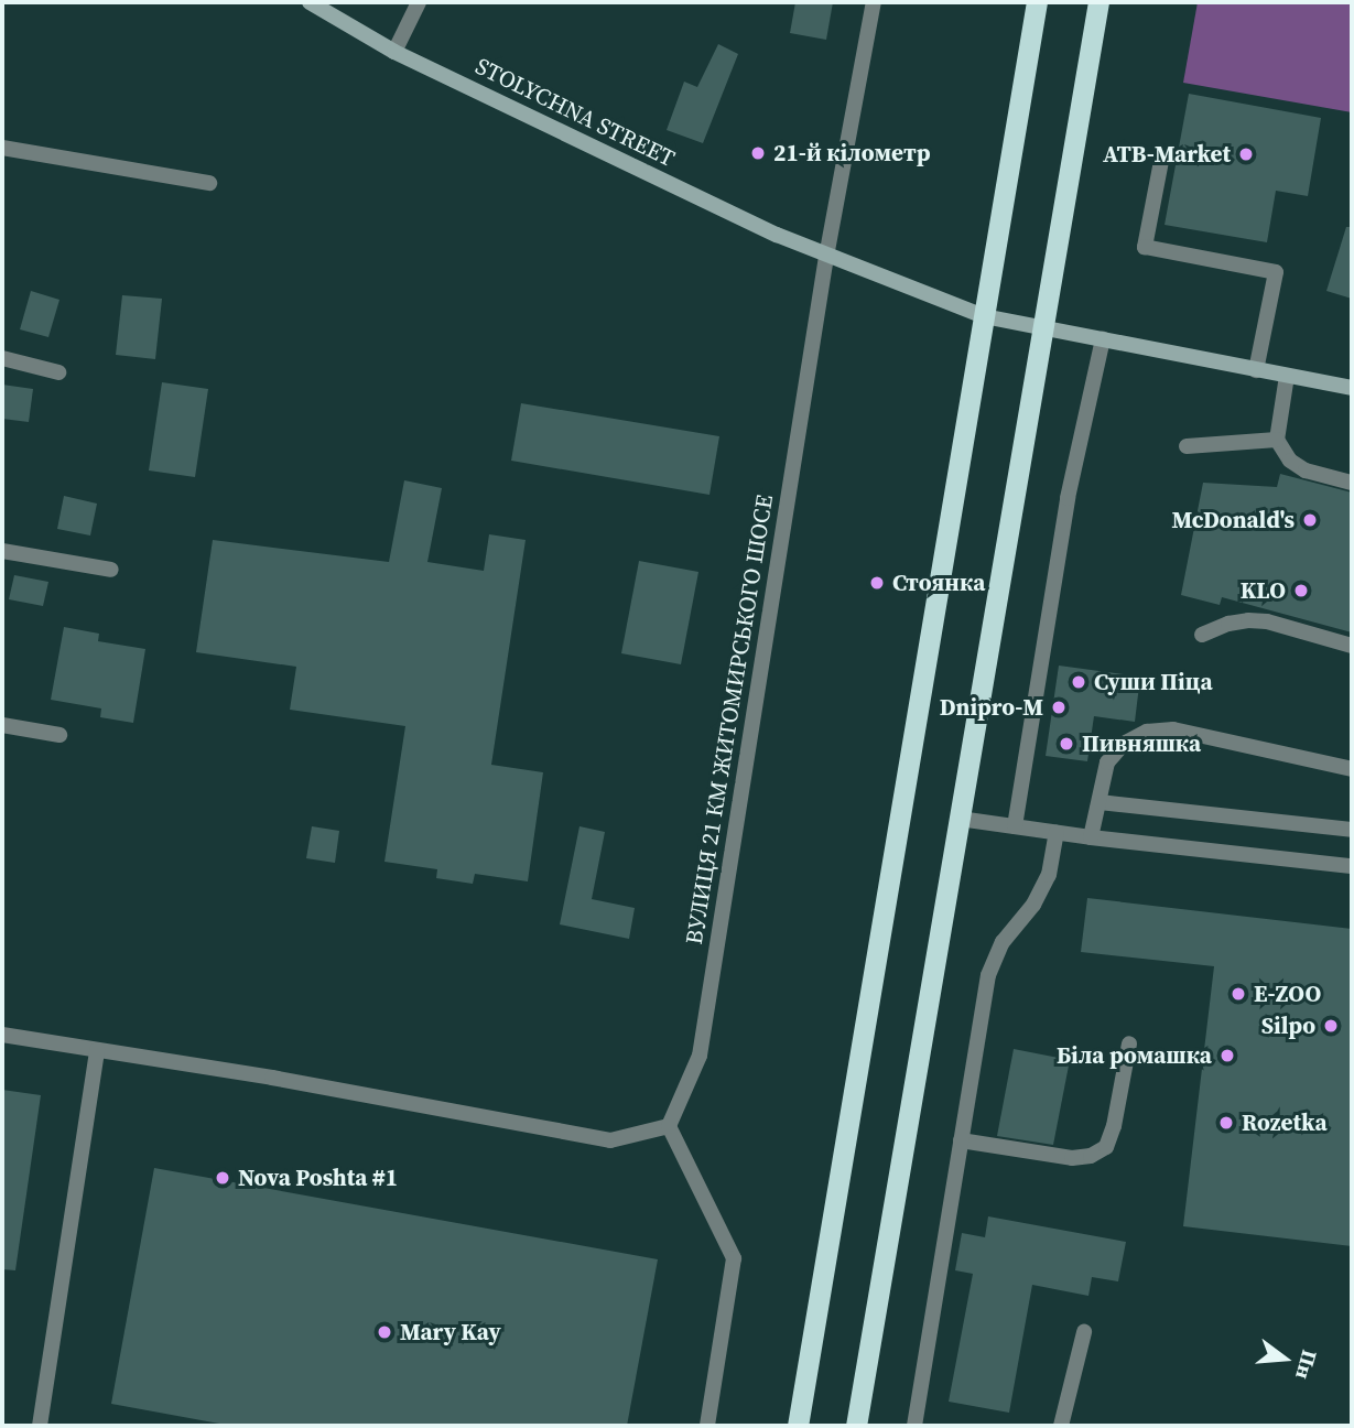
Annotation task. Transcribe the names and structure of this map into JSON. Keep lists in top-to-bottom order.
{
  "streets": {
    "main road": ["STOLYCHNA STREET"],
    "street": ["ВУЛИЦЯ 21 КМ ЖИТОМИРСЬКОГО ШОСЕ"]
  },
  "crossings": [
    ["STOLYCHNA STREET", "ВУЛИЦЯ 21 КМ ЖИТОМИРСЬКОГО ШОСЕ"]
  ],
  "places": [
    "21-й кілометр",
    "ATB-Market",
    "McDonald's",
    "Стоянка",
    "KLO",
    "Суши Піца",
    "Dnipro-M",
    "Пивняшка",
    "E-ZOO",
    "Silpo",
    "Біла ромашка",
    "Rozetka",
    "Nova Poshta #1",
    "Mary Kay"
  ],
  "north": "right"
}
